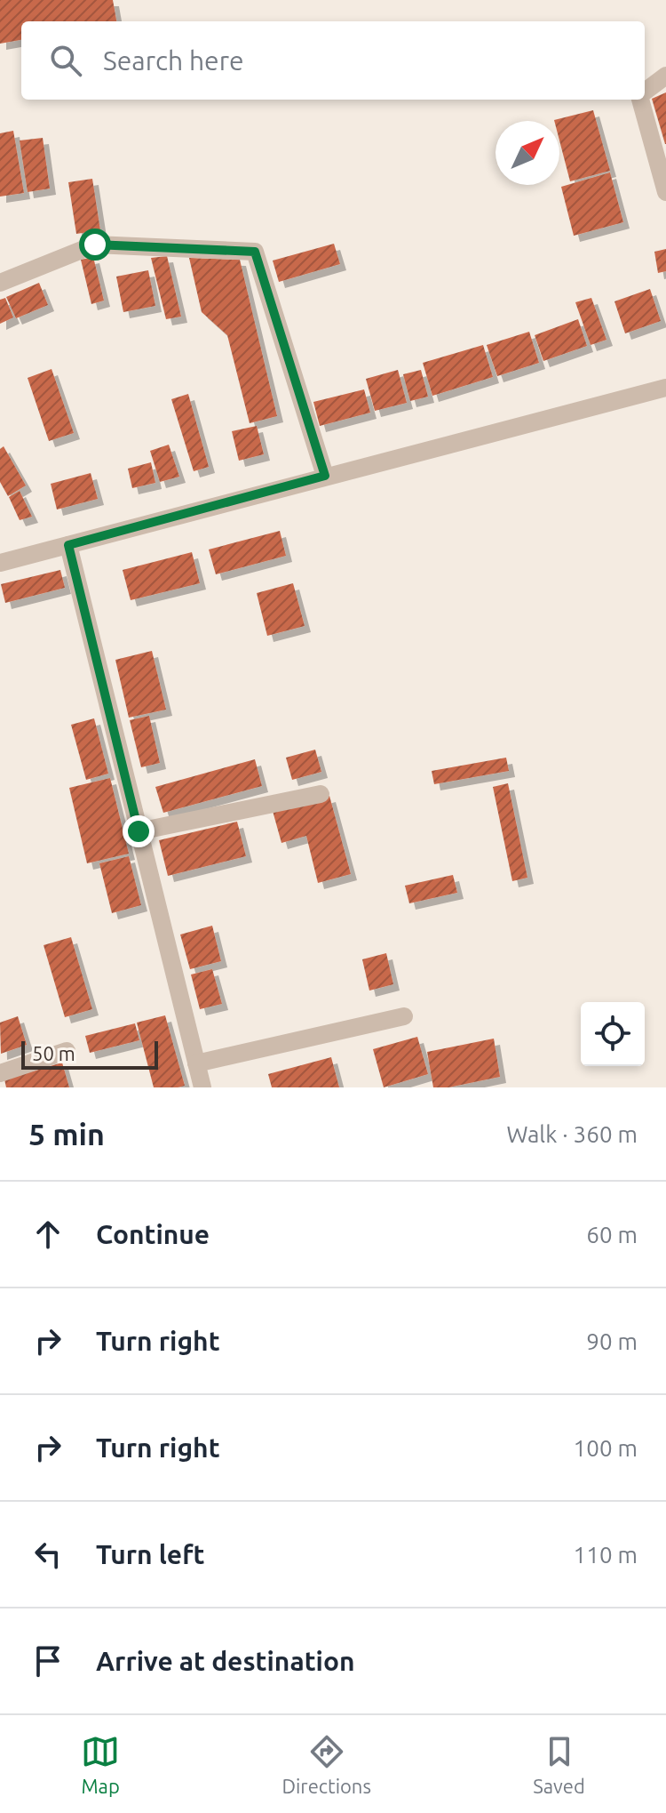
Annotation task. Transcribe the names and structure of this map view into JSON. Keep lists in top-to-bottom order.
{
  "scale_bar": "50 m",
  "north": "top right",
  "page": {
    "search": "Search here",
    "scale": "50 m",
    "heading": ["5 min", "Walk · 360 m"],
    "list": [
      ["Continue", "60 m"],
      ["Turn right", "90 m"],
      ["Turn right", "100 m"],
      ["Turn left", "110 m"],
      "Arrive at destination"
    ],
    "nav": ["Map", "Directions", "Saved"]
  }
}
